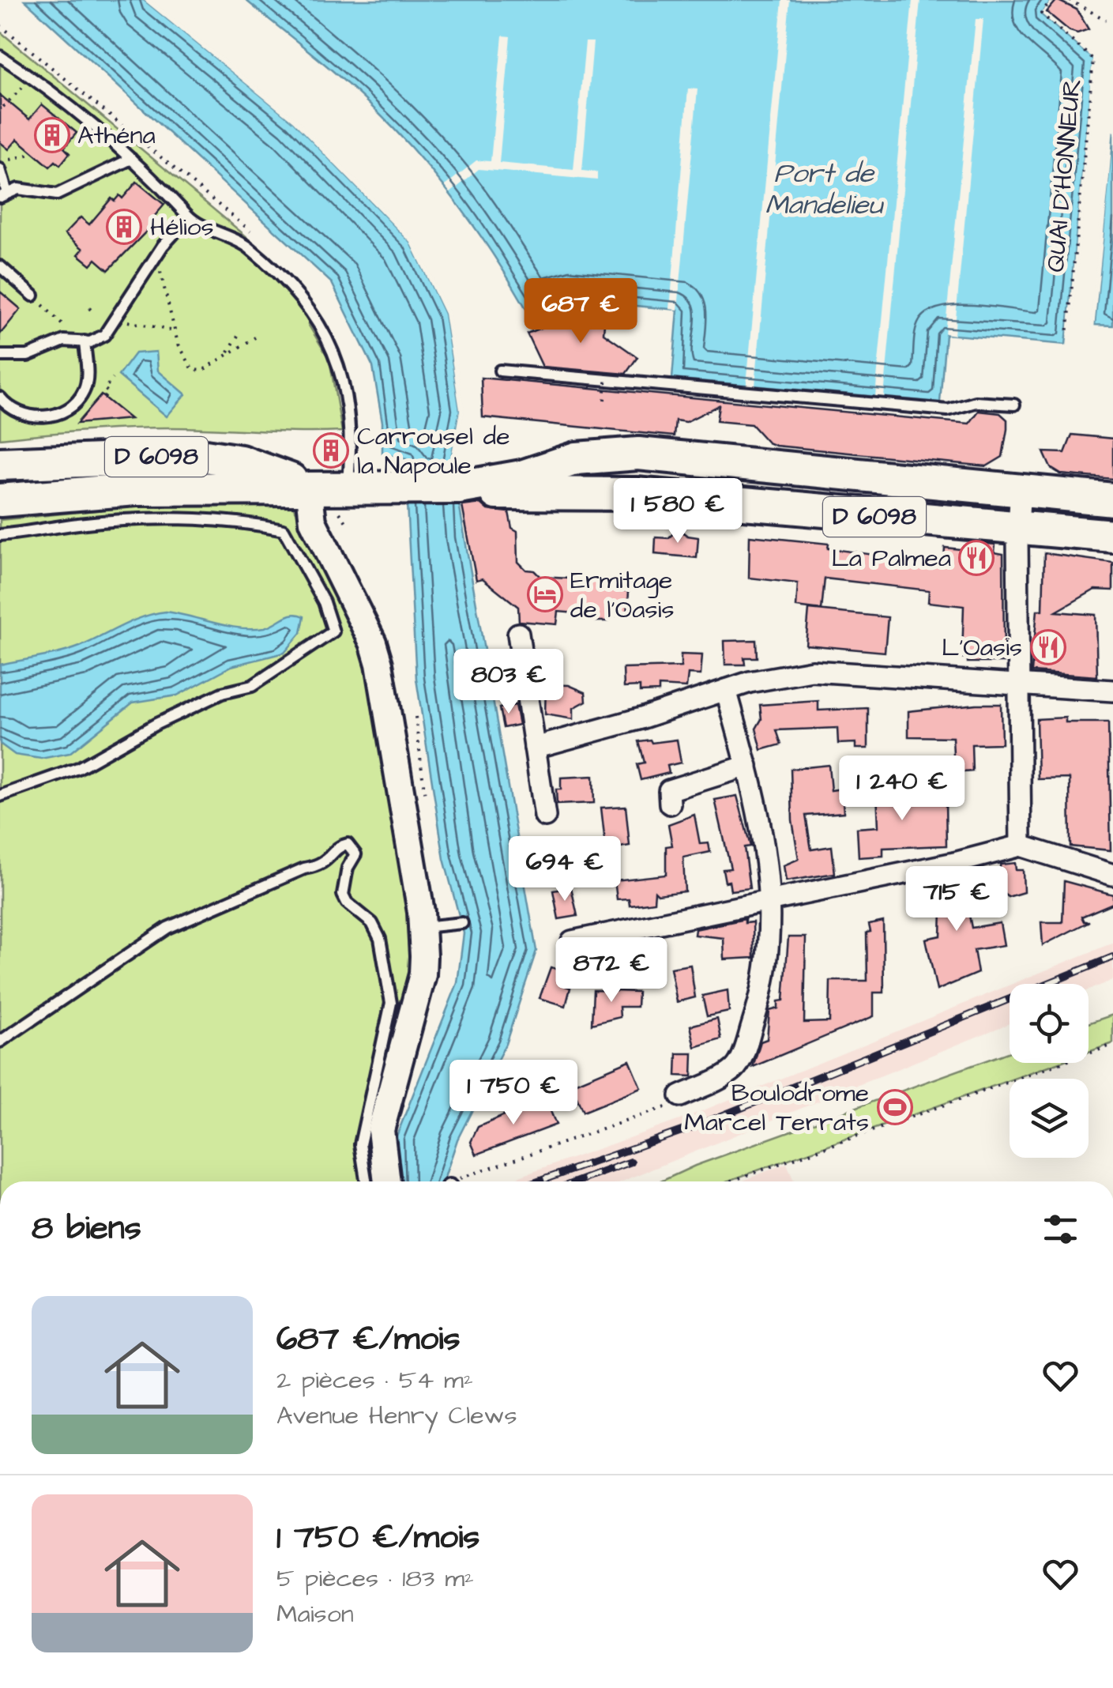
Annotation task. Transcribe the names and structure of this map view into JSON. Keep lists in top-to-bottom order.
{
  "streets": {
    "main road": ["D 6098"],
    "path": ["QUAI D'HONNEUR"]
  },
  "water": ["Port de Mandelieu"],
  "places": {
    "building": ["Athéna", "Hélios", "Carrousel de la Napoule"],
    "restaurant": ["La Palmea", "L'Oasis"],
    "hotel": ["Ermitage de l'Oasis"],
    "sports": ["Boulodrome Marcel Terrats"]
  },
  "page": {
    "price": [
      "687 €",
      "1 580 €",
      "803 €",
      "1 240 €",
      "694 €",
      "715 €",
      "872 €",
      "1 750 €"
    ],
    "heading": "8 biens",
    "list": [
      {
        "name": "687 €/mois",
        "note": "2 pièces · 54 m² · Avenue Henry Clews"
      },
      {
        "name": "1 750 €/mois",
        "note": "5 pièces · 183 m² · Maison"
      }
    ]
  }
}
